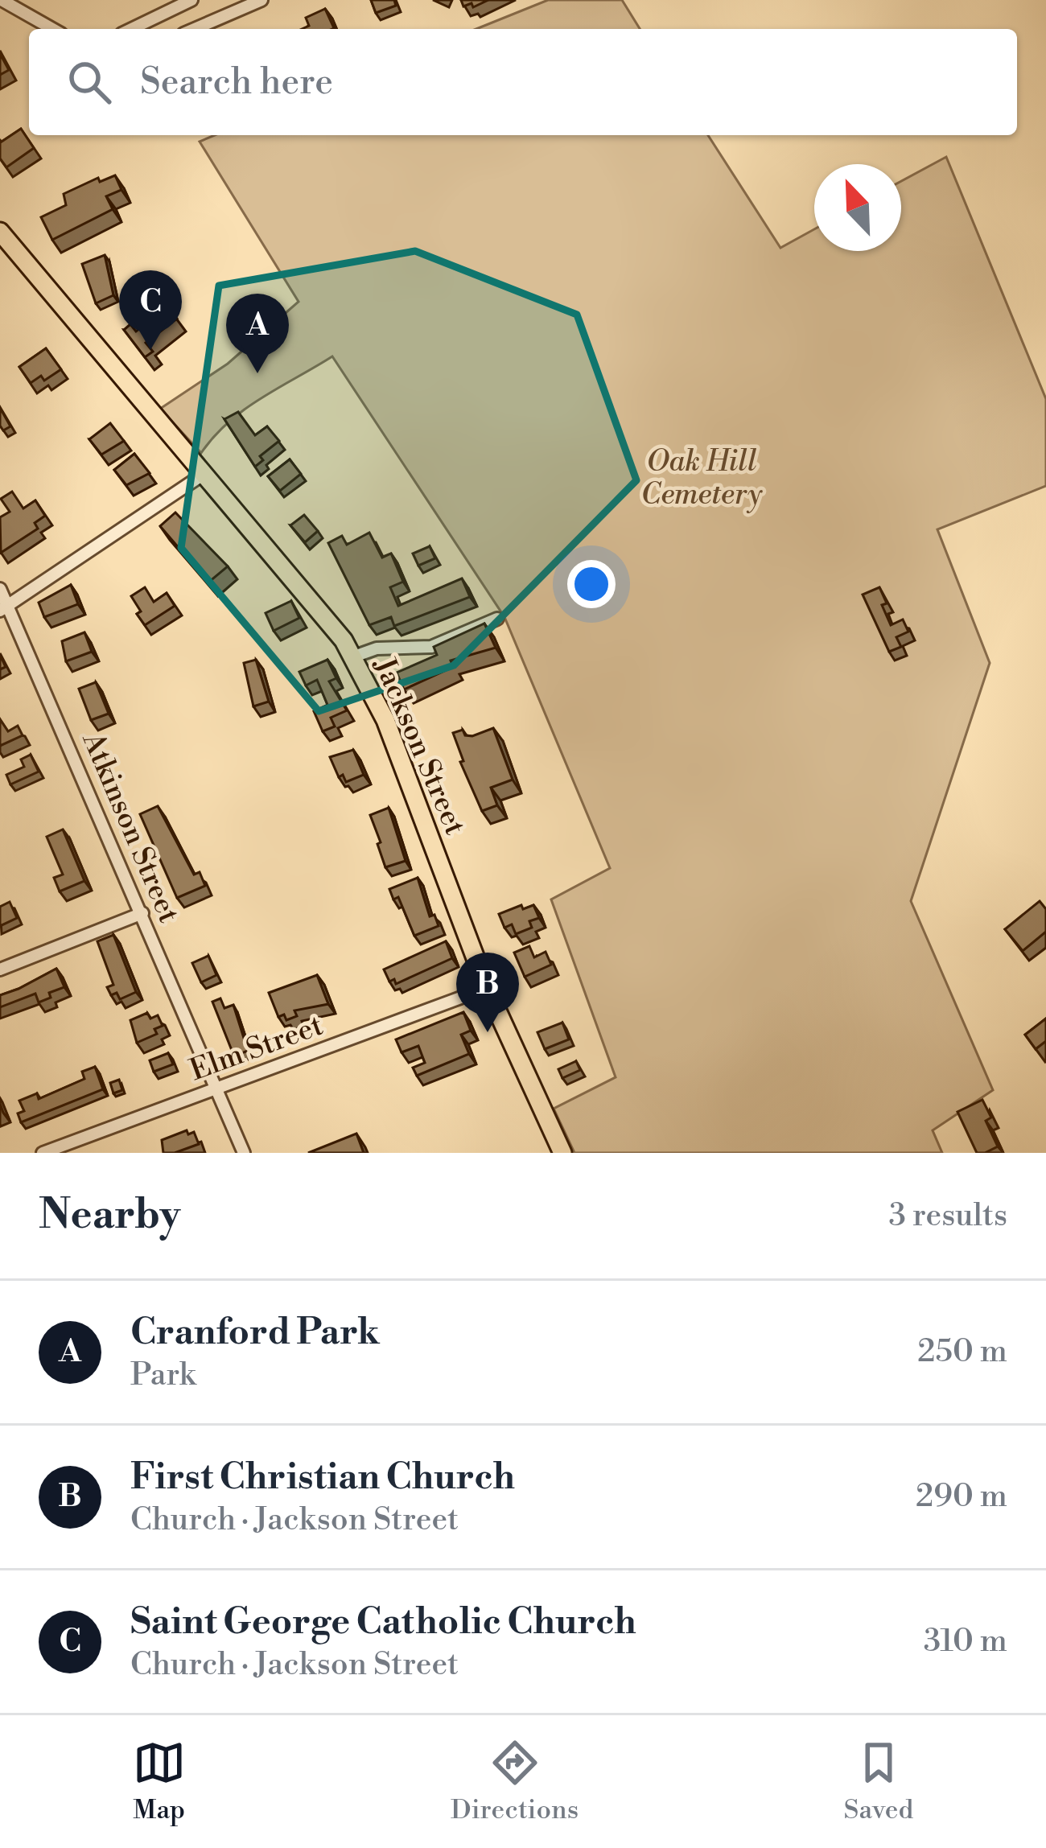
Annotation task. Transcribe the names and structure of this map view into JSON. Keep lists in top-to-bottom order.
{
  "streets": {
    "main road": ["Jackson Street"],
    "street": ["Atkinson Street", "Elm Street"]
  },
  "crossings": [
    ["Jackson Street", "Elm Street"],
    ["Atkinson Street", "Elm Street"]
  ],
  "parks": ["Oak Hill Cemetery"],
  "north": "top left",
  "page": {
    "search": "Search here",
    "pins": ["C", "A", "B"],
    "heading": ["Nearby", "3 results"],
    "list": [
      {
        "mark": "A",
        "name": "Cranford Park",
        "note": "Park",
        "value": "250 m"
      },
      {
        "mark": "B",
        "name": "First Christian Church",
        "note": "Church · Jackson Street",
        "value": "290 m"
      },
      {
        "mark": "C",
        "name": "Saint George Catholic Church",
        "note": "Church · Jackson Street",
        "value": "310 m"
      }
    ],
    "nav": ["Map", "Directions", "Saved"]
  }
}
